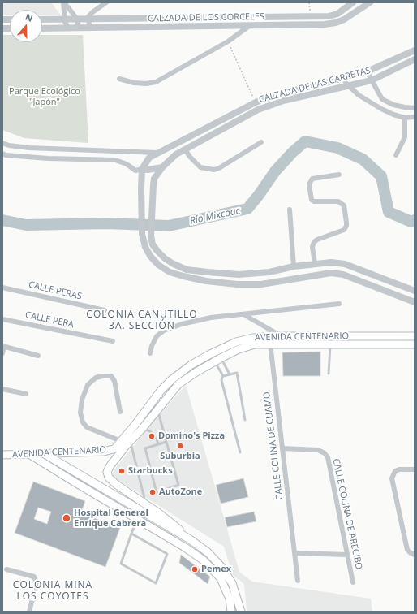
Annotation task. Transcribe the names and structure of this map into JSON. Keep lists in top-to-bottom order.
{
  "streets": {
    "main road": ["AVENIDA CENTENARIO"],
    "street": [
      "CALZADA DE LOS CORCELES",
      "CALZADA DE LAS CARRETAS",
      "CALLE PERAS",
      "CALLE PERA",
      "CALLE COLINA DE CUAMO",
      "CALLE COLINA DE ARECIBO"
    ]
  },
  "crossings": [
    ["AVENIDA CENTENARIO", "CALLE COLINA DE CUAMO"],
    ["CALLE COLINA DE CUAMO", "CALLE COLINA DE ARECIBO"]
  ],
  "districts": ["COLONIA CANUTILLO 3A. SECCIÓN", "COLONIA MINA LOS COYOTES"],
  "water": ["Río Mixcoac"],
  "parks": ["Parque Ecológico \"Japón\""],
  "places": [
    "Domino's Pizza",
    "Suburbia",
    "Starbucks",
    "AutoZone",
    "Hospital General Enrique Cabrera",
    "Pemex"
  ],
  "north": "top"
}
